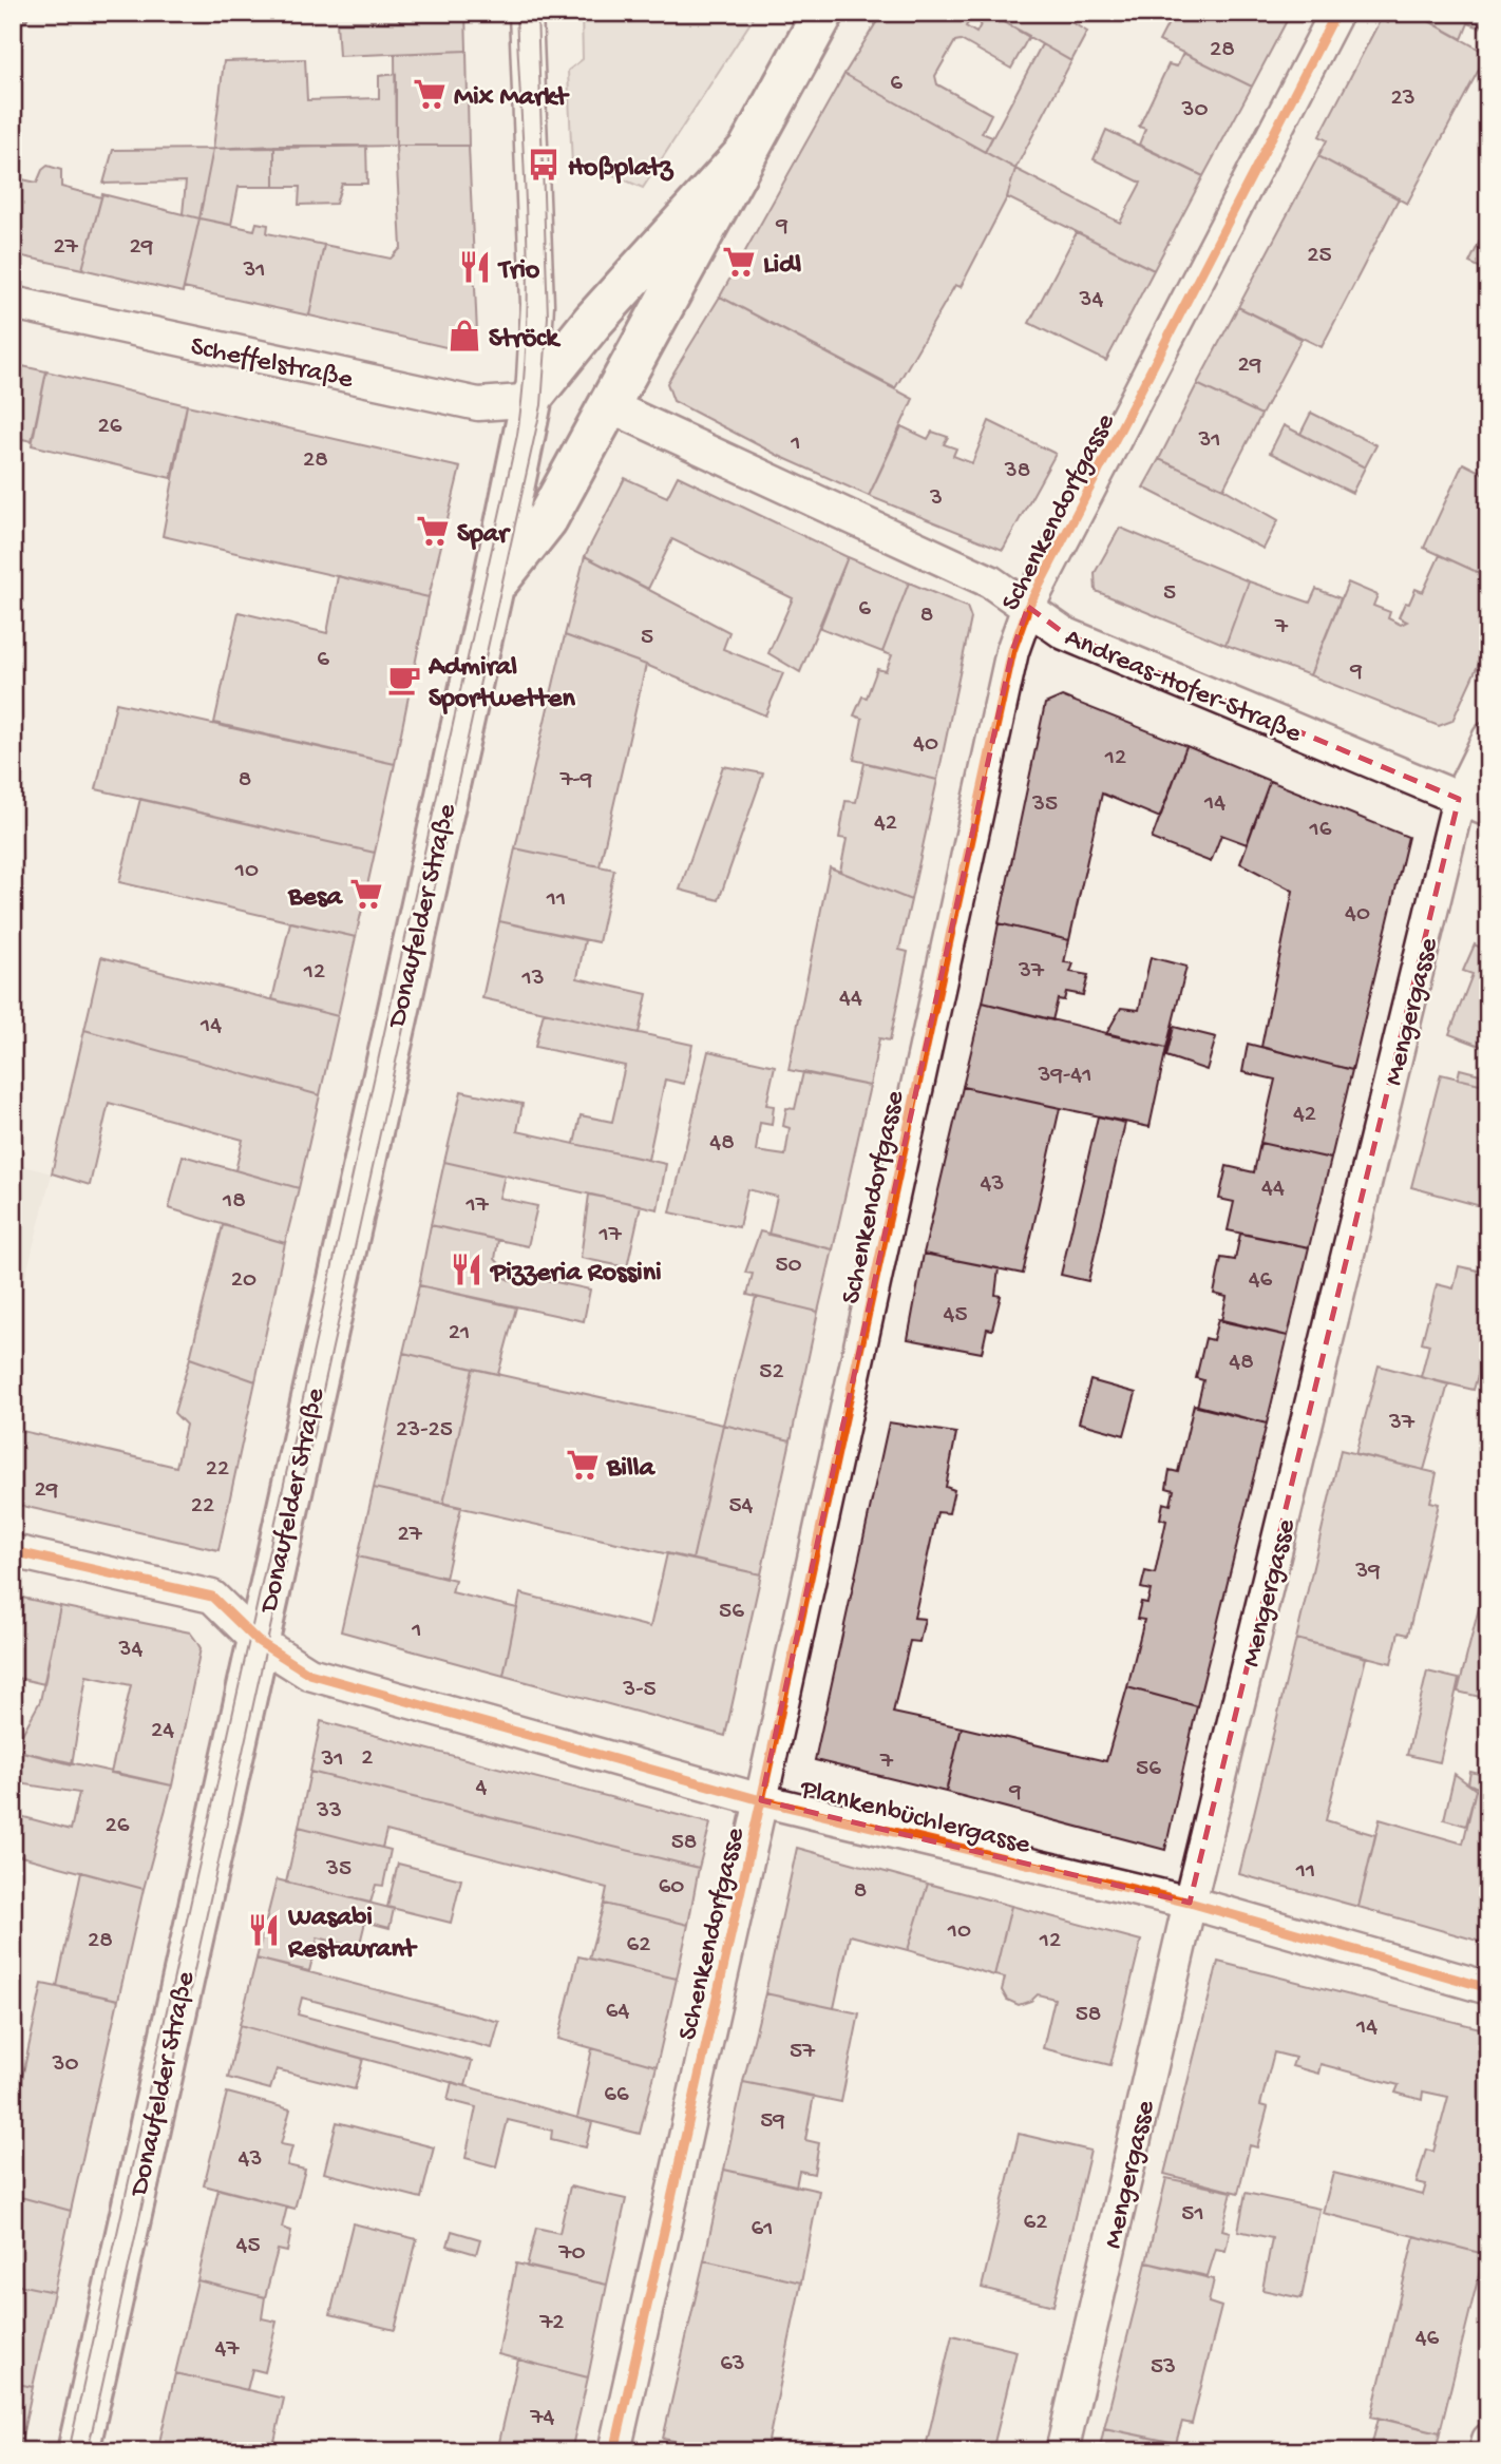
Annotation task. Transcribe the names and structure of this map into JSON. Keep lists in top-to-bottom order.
{
  "streets": {
    "main road": ["Donaufelder Straße"],
    "street": [
      "Scheffelstraße",
      "Schenkendorfgasse",
      "Andreas-Hofer-Straße",
      "Mengergasse",
      "Plankenbüchlergasse"
    ]
  },
  "crossings": [
    ["Schenkendorfgasse", "Andreas-Hofer-Straße"],
    ["Schenkendorfgasse", "Plankenbüchlergasse"],
    ["Andreas-Hofer-Straße", "Mengergasse"],
    ["Donaufelder Straße", "Plankenbüchlergasse"],
    ["Mengergasse", "Plankenbüchlergasse"]
  ],
  "places": {
    "supermarket": [
      "Mix Markt",
      "Lidl",
      "Spar",
      "Besa",
      "Billa"
    ],
    "bus stop": ["Hoßplatz"],
    "restaurant": ["Trio", "Pizzeria Rossini", "Wasabi Restaurant"],
    "shop": ["Ströck"],
    "cafe": ["Admiral Sportwetten"]
  },
  "house_numbers": [
    "28",
    "6",
    "23",
    "30",
    "9",
    "27",
    "29",
    "25",
    "31",
    "34",
    "29",
    "26",
    "31",
    "1",
    "28",
    "38",
    "3",
    "5",
    "6",
    "8",
    "7",
    "5",
    "6",
    "9",
    "40",
    "12",
    "8",
    "7-9",
    "14",
    "35",
    "42",
    "16",
    "10",
    "11",
    "40",
    "37",
    "12",
    "13",
    "44",
    "14",
    "39-41",
    "42",
    "48",
    "43",
    "44",
    "18",
    "17",
    "17",
    "50",
    "20",
    "46",
    "45",
    "21",
    "48",
    "52",
    "37",
    "23-25",
    "22",
    "29",
    "22",
    "54",
    "27",
    "39",
    "56",
    "1",
    "34",
    "3-5",
    "24",
    "2",
    "31",
    "7",
    "56",
    "4",
    "9",
    "33",
    "26",
    "58",
    "35",
    "11",
    "60",
    "8",
    "10",
    "28",
    "12",
    "62",
    "64",
    "58",
    "14",
    "57",
    "30",
    "66",
    "59",
    "43",
    "51",
    "62",
    "61",
    "45",
    "70",
    "72",
    "46",
    "47",
    "63",
    "53",
    "74"
  ]
}
